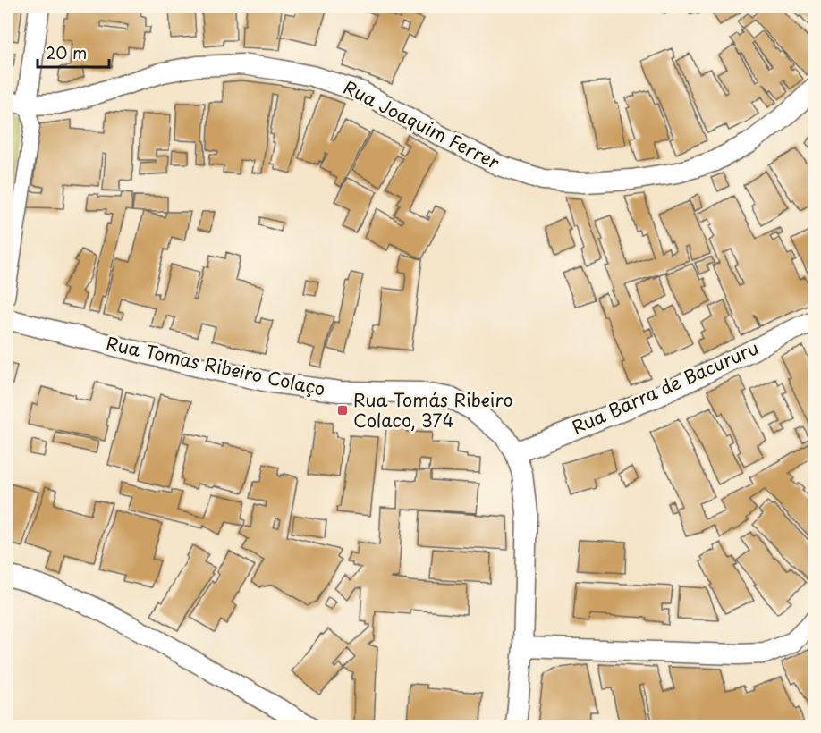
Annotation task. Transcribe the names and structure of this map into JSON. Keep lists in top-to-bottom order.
{
  "streets": {
    "street": ["Rua Joaquim Ferrer", "Rua Tomas Ribeiro Colaço", "Rua Barra de Bacururu"]
  },
  "crossings": [
    ["Rua Tomas Ribeiro Colaço", "Rua Barra de Bacururu"]
  ],
  "places": {
    "transit": ["Rua Tomás Ribeiro Colaco, 374"]
  },
  "scale_bar": "20 m"
}
